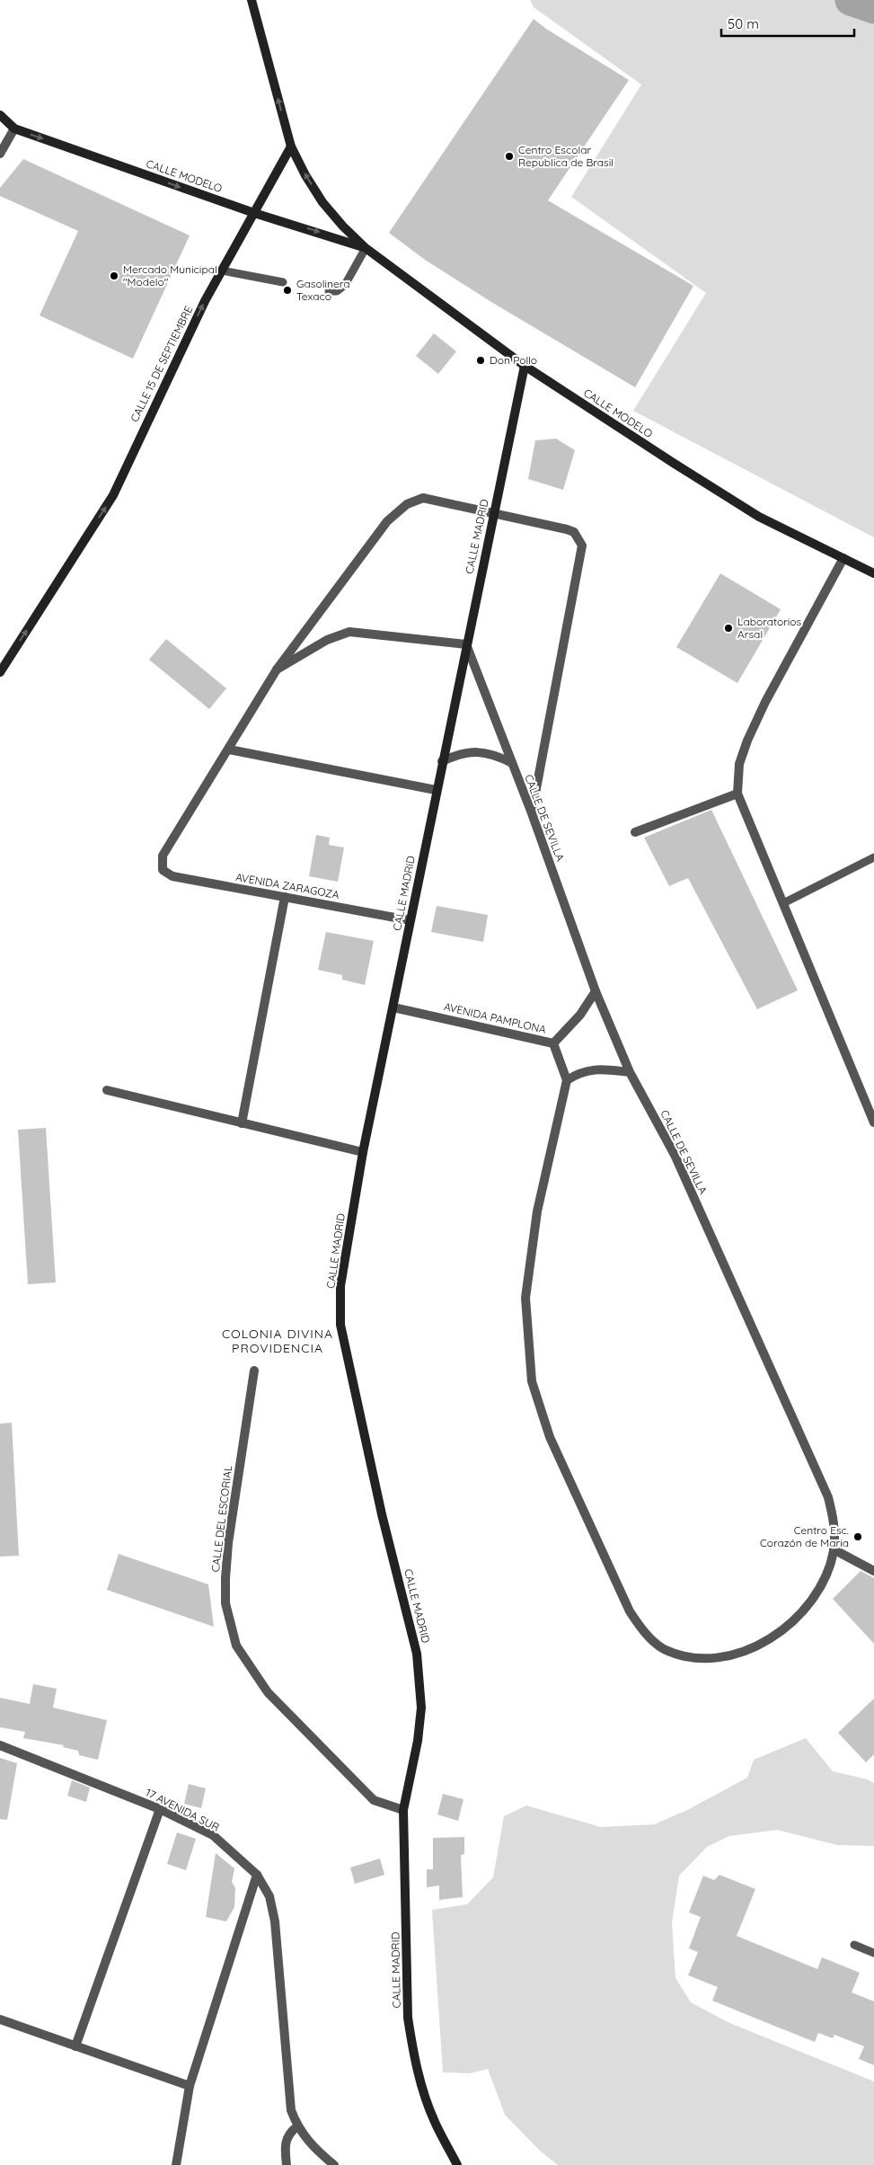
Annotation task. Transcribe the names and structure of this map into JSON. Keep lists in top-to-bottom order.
{
  "streets": {
    "street": [
      "CALLE MODELO",
      "CALLE 15 DE SEPTIEMBRE",
      "CALLE MADRID",
      "CALLE DE SEVILLA",
      "AVENIDA ZARAGOZA",
      "AVENIDA PAMPLONA",
      "CALLE DEL ESCORIAL",
      "17 AVENIDA SUR"
    ]
  },
  "crossings": [
    ["CALLE MODELO", "CALLE 15 DE SEPTIEMBRE"],
    ["CALLE MODELO", "CALLE MADRID"],
    ["CALLE MADRID", "CALLE DE SEVILLA"],
    ["CALLE MADRID", "AVENIDA ZARAGOZA"],
    ["CALLE MADRID", "AVENIDA PAMPLONA"],
    ["CALLE MADRID", "CALLE DEL ESCORIAL"],
    ["CALLE DE SEVILLA", "AVENIDA PAMPLONA"]
  ],
  "one_way": ["CALLE 15 DE SEPTIEMBRE"],
  "districts": ["COLONIA DIVINA PROVIDENCIA"],
  "places": [
    "Centro Escolar Republica de Brasil",
    "Mercado Municipal \"Modelo\"",
    "Gasolinera Texaco",
    "Don Pollo",
    "Laboratorios Arsal",
    "Centro Esc. Corazón de Maria"
  ],
  "scale_bar": "50 m"
}
